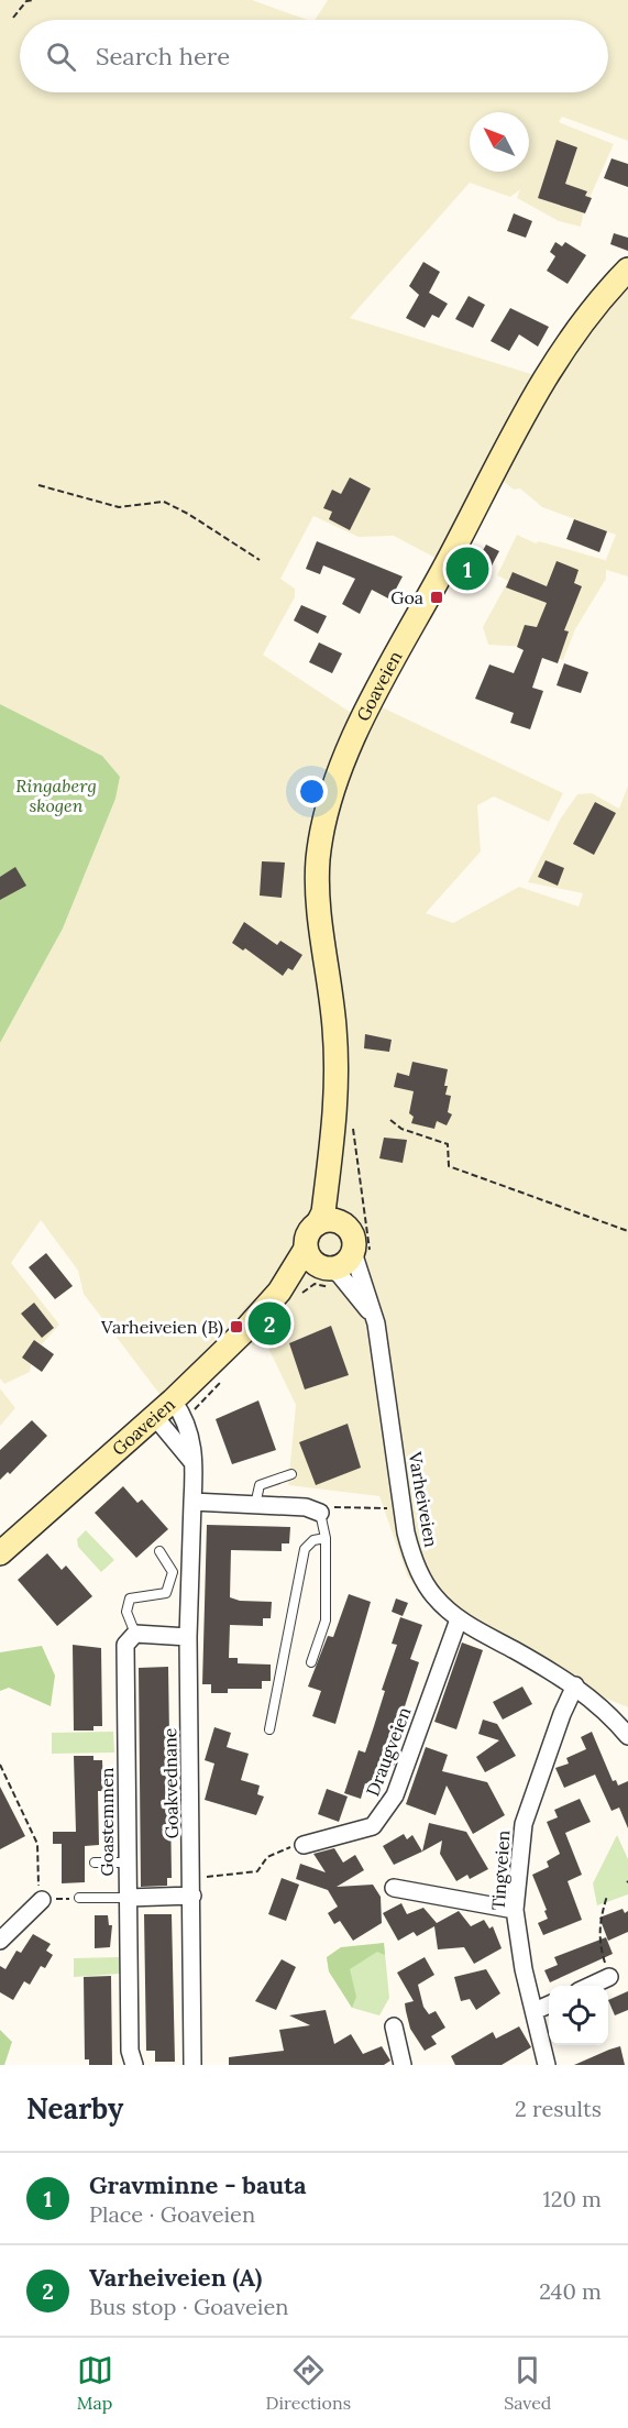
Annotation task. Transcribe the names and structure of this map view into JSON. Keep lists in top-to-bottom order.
{
  "streets": {
    "main road": ["Goaveien"],
    "street": [
      "Varheiveien",
      "Draugveien",
      "Goakvednane",
      "Goastemmen",
      "Tingveien"
    ]
  },
  "crossings": [
    ["Goaveien", "Varheiveien"],
    ["Goaveien", "Goakvednane"],
    ["Varheiveien", "Draugveien"],
    ["Varheiveien", "Tingveien"]
  ],
  "parks": ["Ringaberg skogen"],
  "places": {
    "transit": ["Goa", "Varheiveien (B)"]
  },
  "north": "top left",
  "page": {
    "search": "Search here",
    "pins": ["1", "2"],
    "heading": ["Nearby", "2 results"],
    "list": [
      {
        "mark": "1",
        "name": "Gravminne - bauta",
        "note": "Place · Goaveien",
        "value": "120 m"
      },
      {
        "mark": "2",
        "name": "Varheiveien (A)",
        "note": "Bus stop · Goaveien",
        "value": "240 m"
      }
    ],
    "nav": ["Map", "Directions", "Saved"]
  }
}
